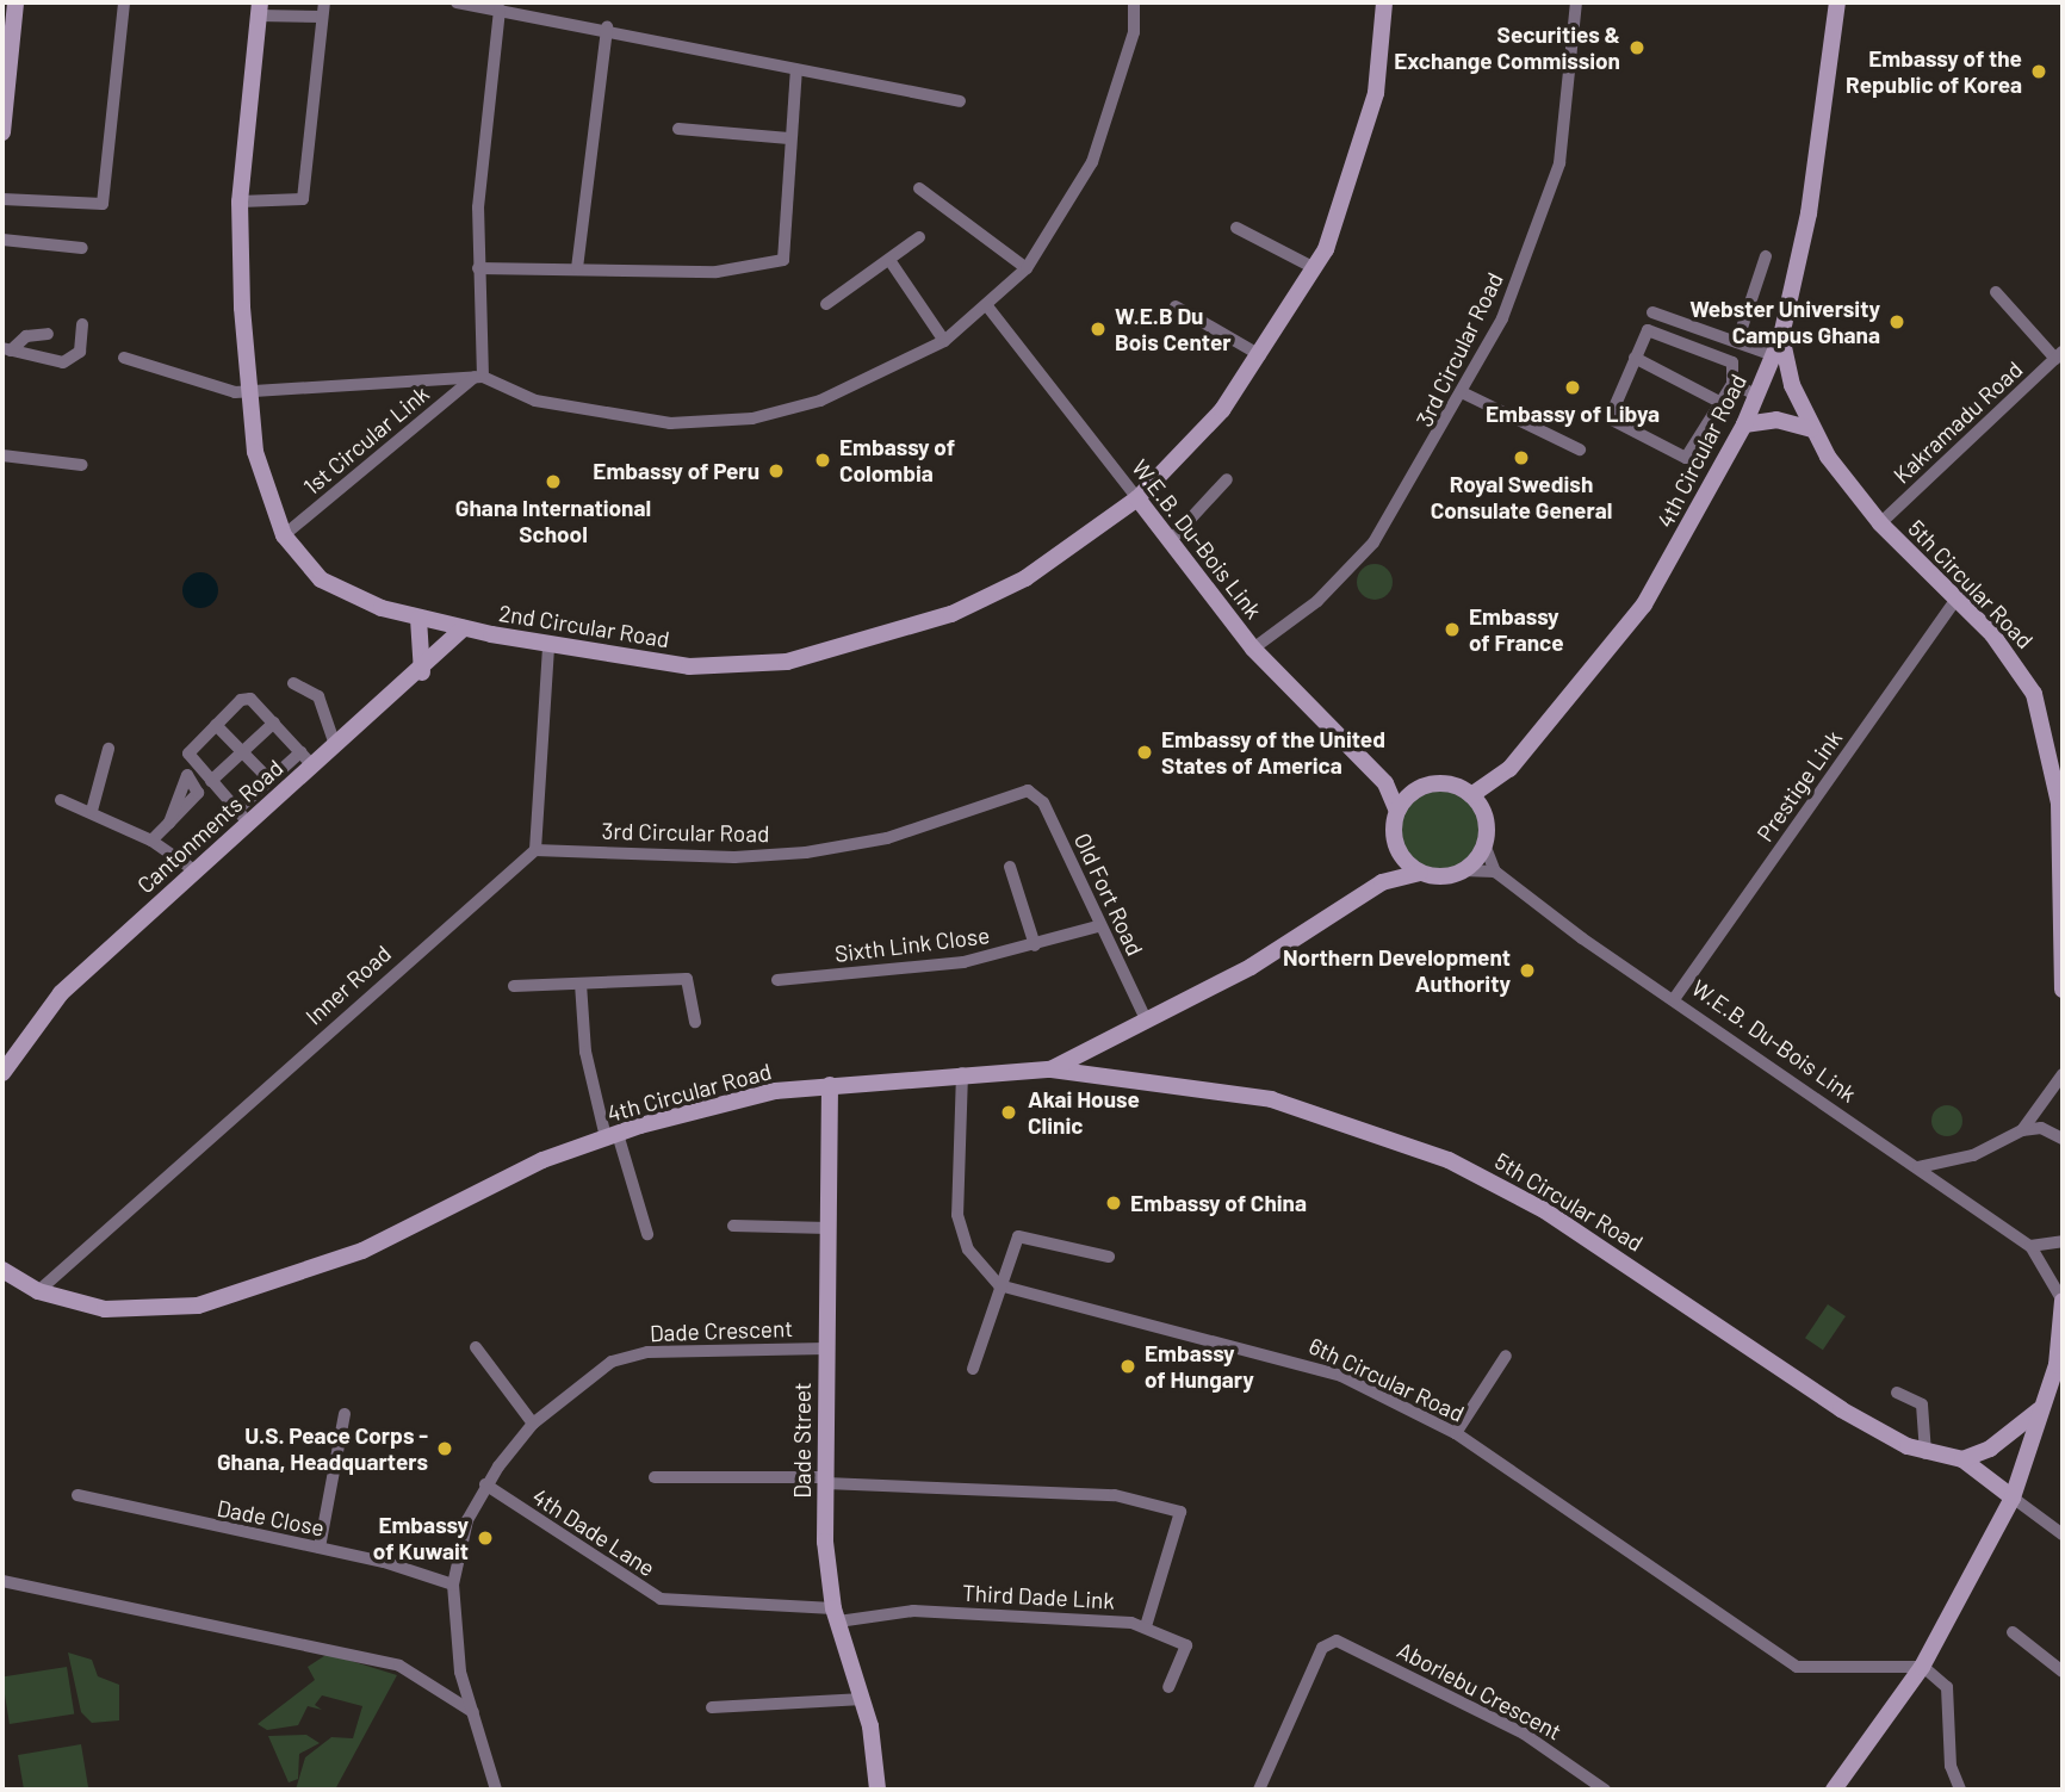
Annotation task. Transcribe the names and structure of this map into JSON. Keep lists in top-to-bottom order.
{
  "streets": {
    "street": [
      "3rd Circular Road",
      "Kakramadu Road",
      "1st Circular Link",
      "4th Circular Road",
      "W.E.B. Du-Bois Link",
      "5th Circular Road",
      "2nd Circular Road",
      "Prestige Link",
      "Cantonments Road",
      "Old Fort Road",
      "Sixth Link Close",
      "Inner Road",
      "Dade Crescent",
      "6th Circular Road",
      "Dade Street",
      "Dade Close",
      "4th Dade Lane",
      "Third Dade Link",
      "Aborlebu Crescent"
    ]
  },
  "crossings": [
    ["3rd Circular Road", "W.E.B. Du-Bois Link"],
    ["3rd Circular Road", "Old Fort Road"],
    ["3rd Circular Road", "Inner Road"],
    ["Kakramadu Road", "5th Circular Road"],
    ["1st Circular Link", "2nd Circular Road"],
    ["4th Circular Road", "W.E.B. Du-Bois Link"],
    ["4th Circular Road", "5th Circular Road"],
    ["4th Circular Road", "Old Fort Road"],
    ["4th Circular Road", "Inner Road"],
    ["4th Circular Road", "Dade Street"],
    ["W.E.B. Du-Bois Link", "2nd Circular Road"],
    ["W.E.B. Du-Bois Link", "Prestige Link"],
    ["5th Circular Road", "Prestige Link"],
    ["2nd Circular Road", "Cantonments Road"],
    ["Old Fort Road", "Sixth Link Close"],
    ["Dade Crescent", "Dade Street"],
    ["Dade Crescent", "Dade Close"],
    ["Dade Crescent", "4th Dade Lane"],
    ["Dade Street", "4th Dade Lane"],
    ["Dade Street", "Third Dade Link"],
    ["4th Dade Lane", "Third Dade Link"]
  ],
  "places": [
    "Securities & Exchange Commission",
    "Embassy of the Republic of Korea",
    "Webster University Campus Ghana",
    "W.E.B Du Bois Center",
    "Embassy of Libya",
    "Royal Swedish Consulate General",
    "Embassy of Colombia",
    "Embassy of Peru",
    "Ghana International School",
    "Embassy of France",
    "Embassy of the United States of America",
    "Northern Development Authority",
    "Akai House Clinic",
    "Embassy of China",
    "Embassy of Hungary",
    "U.S. Peace Corps - Ghana, Headquarters",
    "Embassy of Kuwait"
  ]
}
